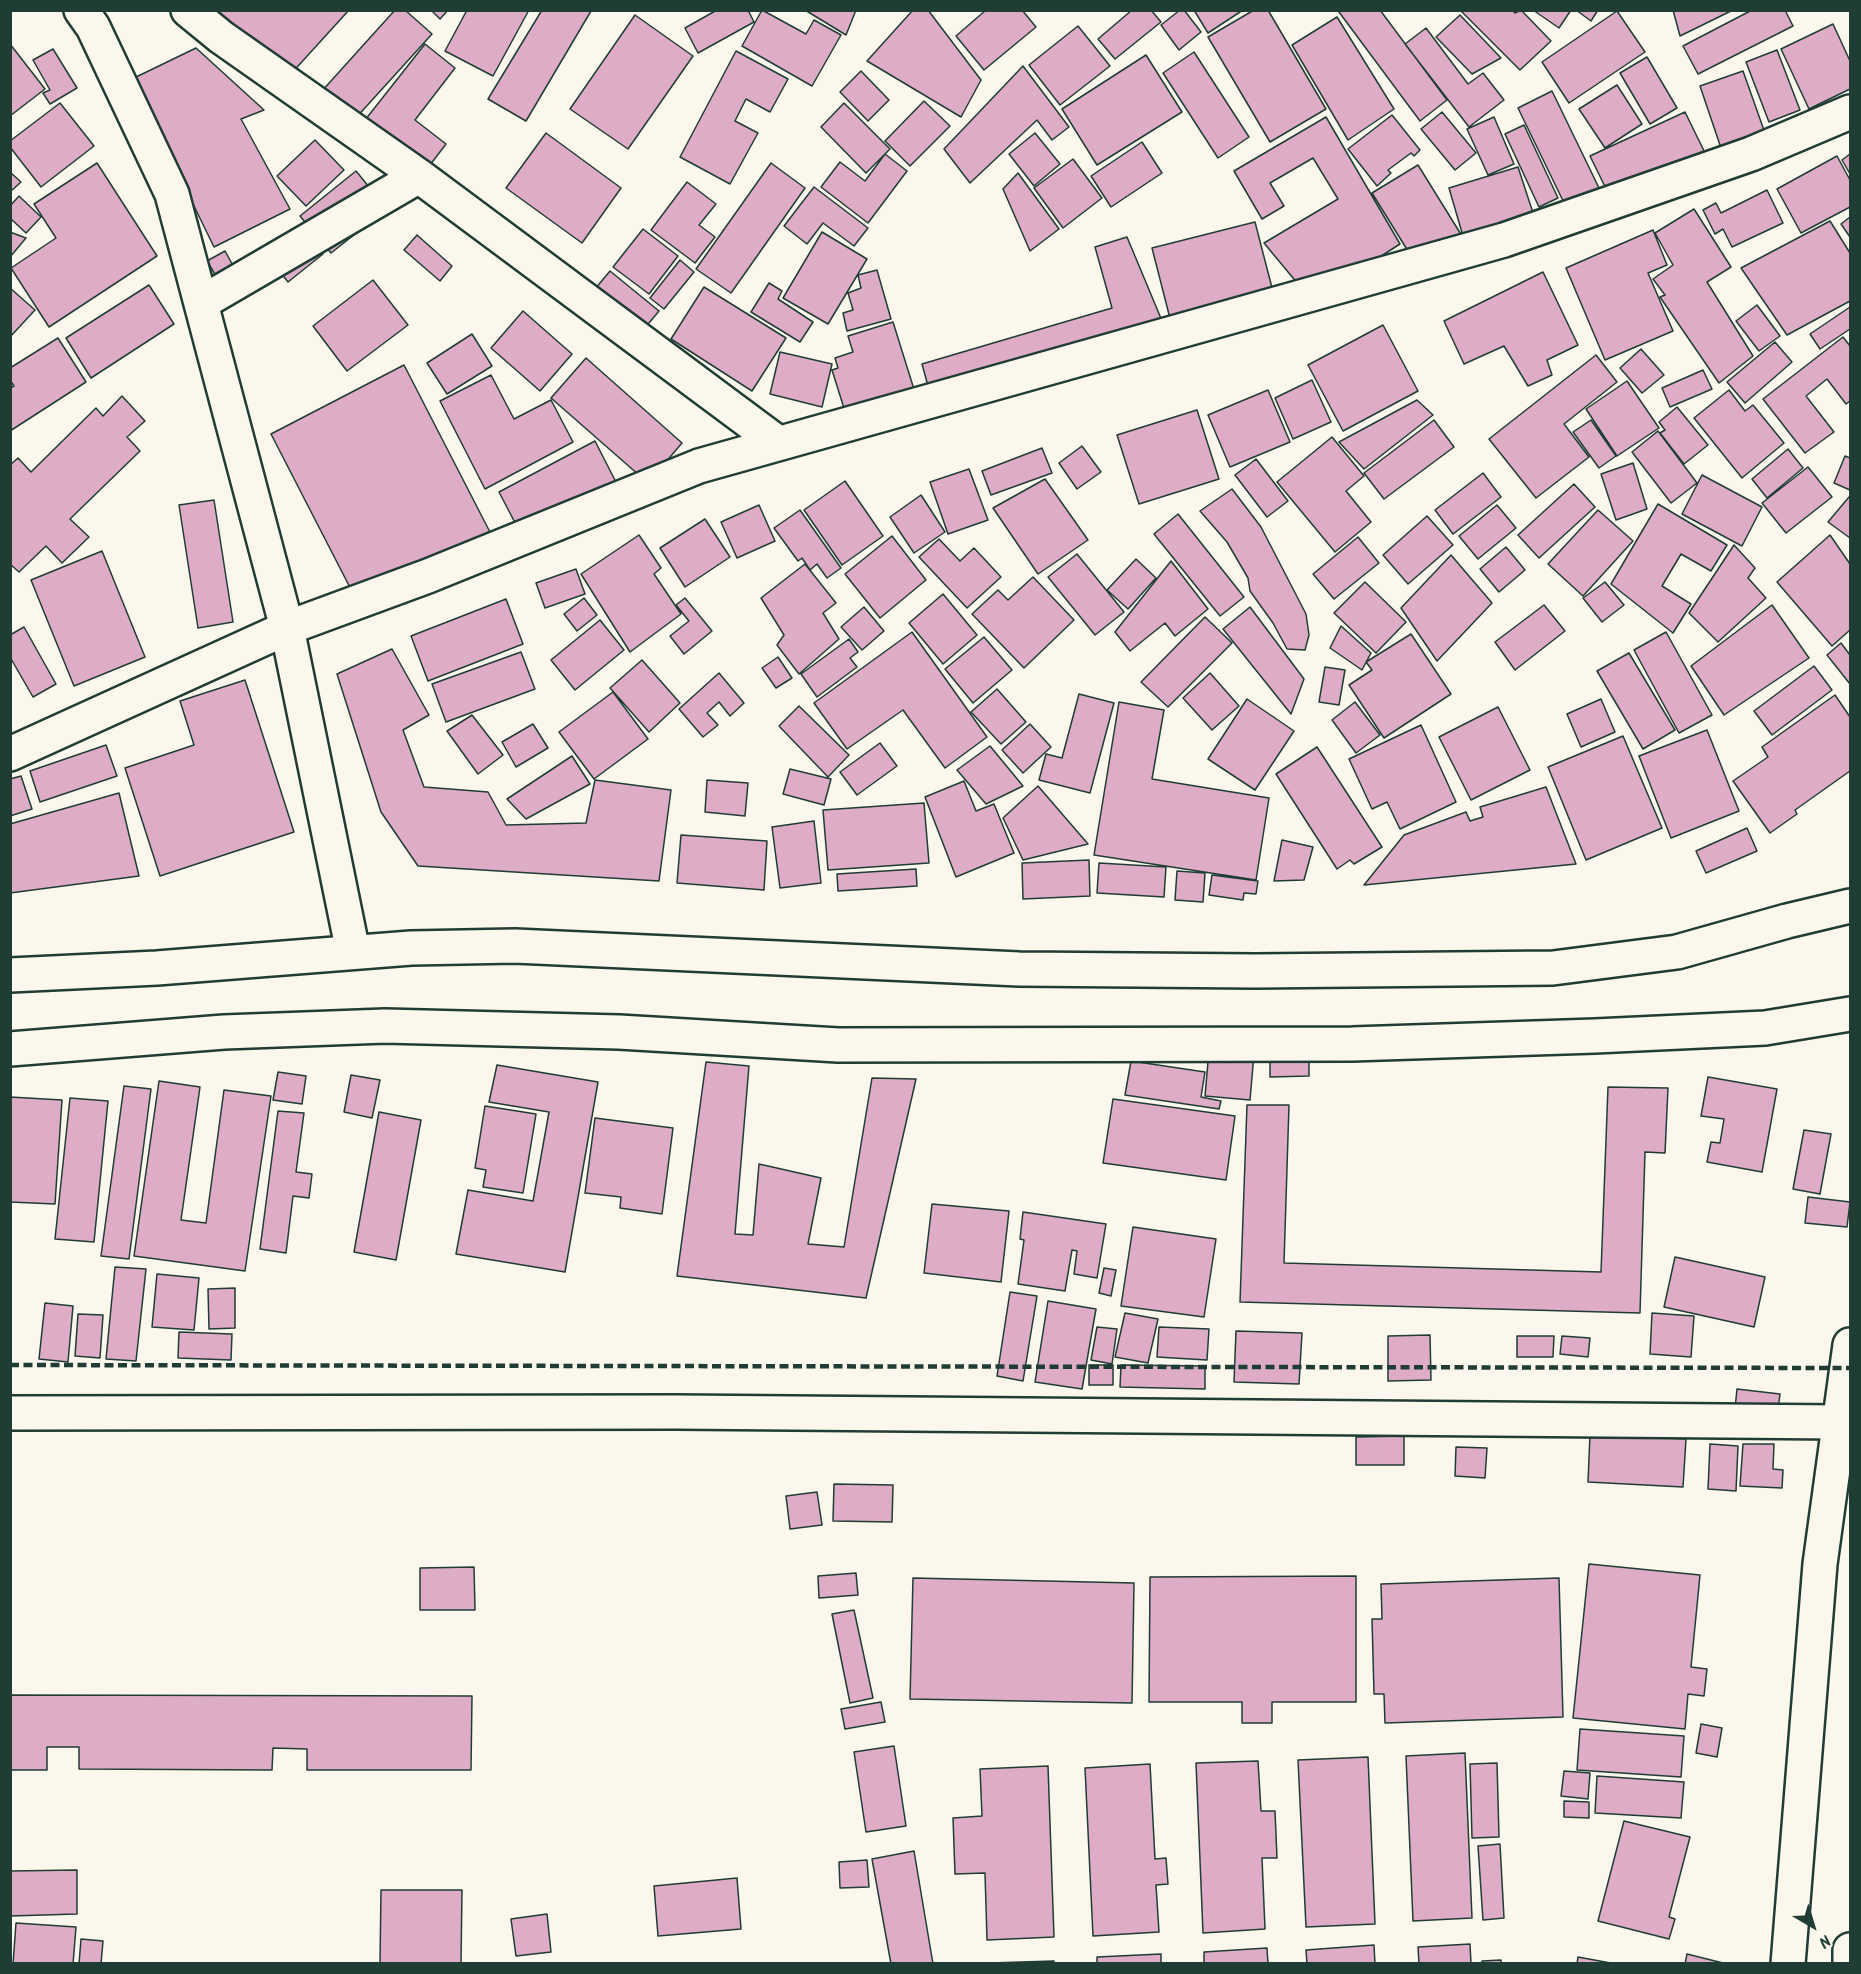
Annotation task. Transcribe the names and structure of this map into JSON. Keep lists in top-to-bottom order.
{
  "north": "bottom right"
}
